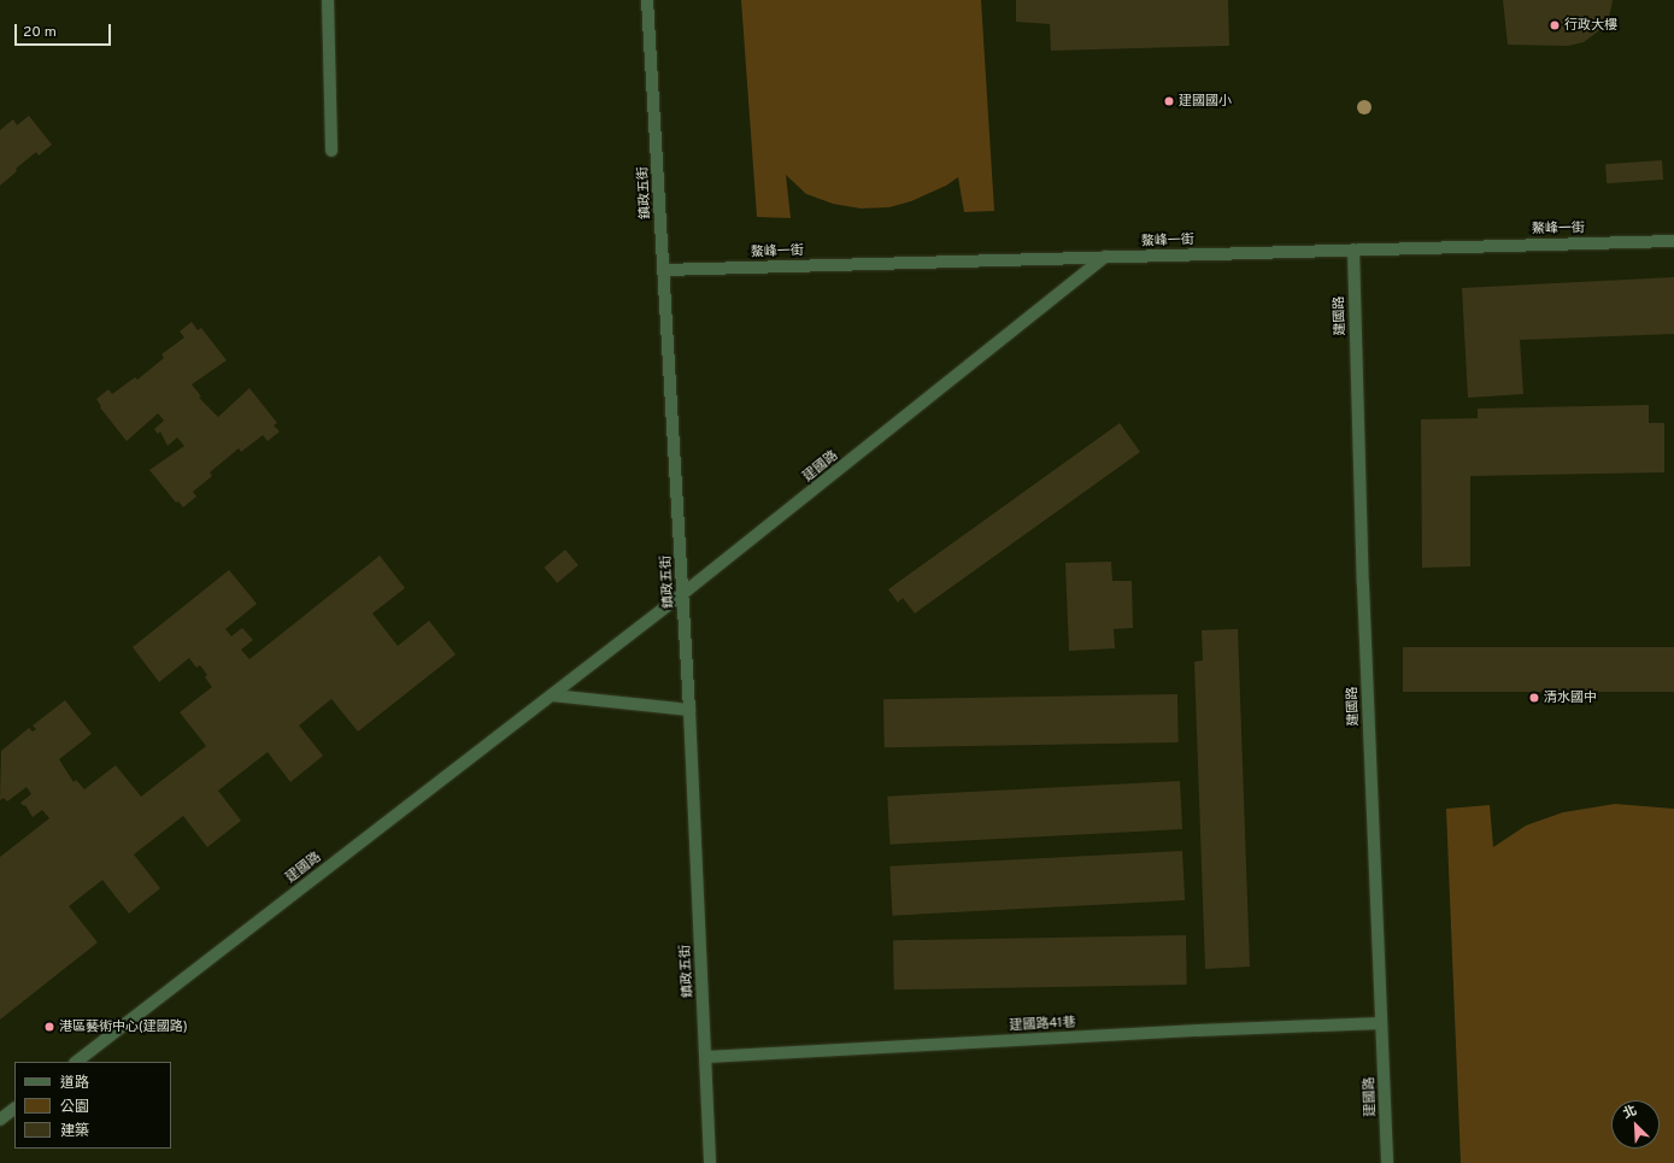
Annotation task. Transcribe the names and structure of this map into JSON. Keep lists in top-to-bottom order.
{
  "streets": {
    "street": [
      "鎮政五街",
      "鰲峰一街",
      "建國路",
      "建國路41巷"
    ]
  },
  "crossings": [
    ["鎮政五街", "鰲峰一街"],
    ["鎮政五街", "建國路"],
    ["鎮政五街", "建國路41巷"],
    ["鰲峰一街", "建國路"],
    ["建國路", "建國路41巷"]
  ],
  "places": [
    "行政大樓",
    "建國國小",
    "清水國中",
    "港區藝術中心(建國路)"
  ],
  "legend": ["道路", "公園", "建築"],
  "scale_bar": "20 m",
  "north": "top left"
}
